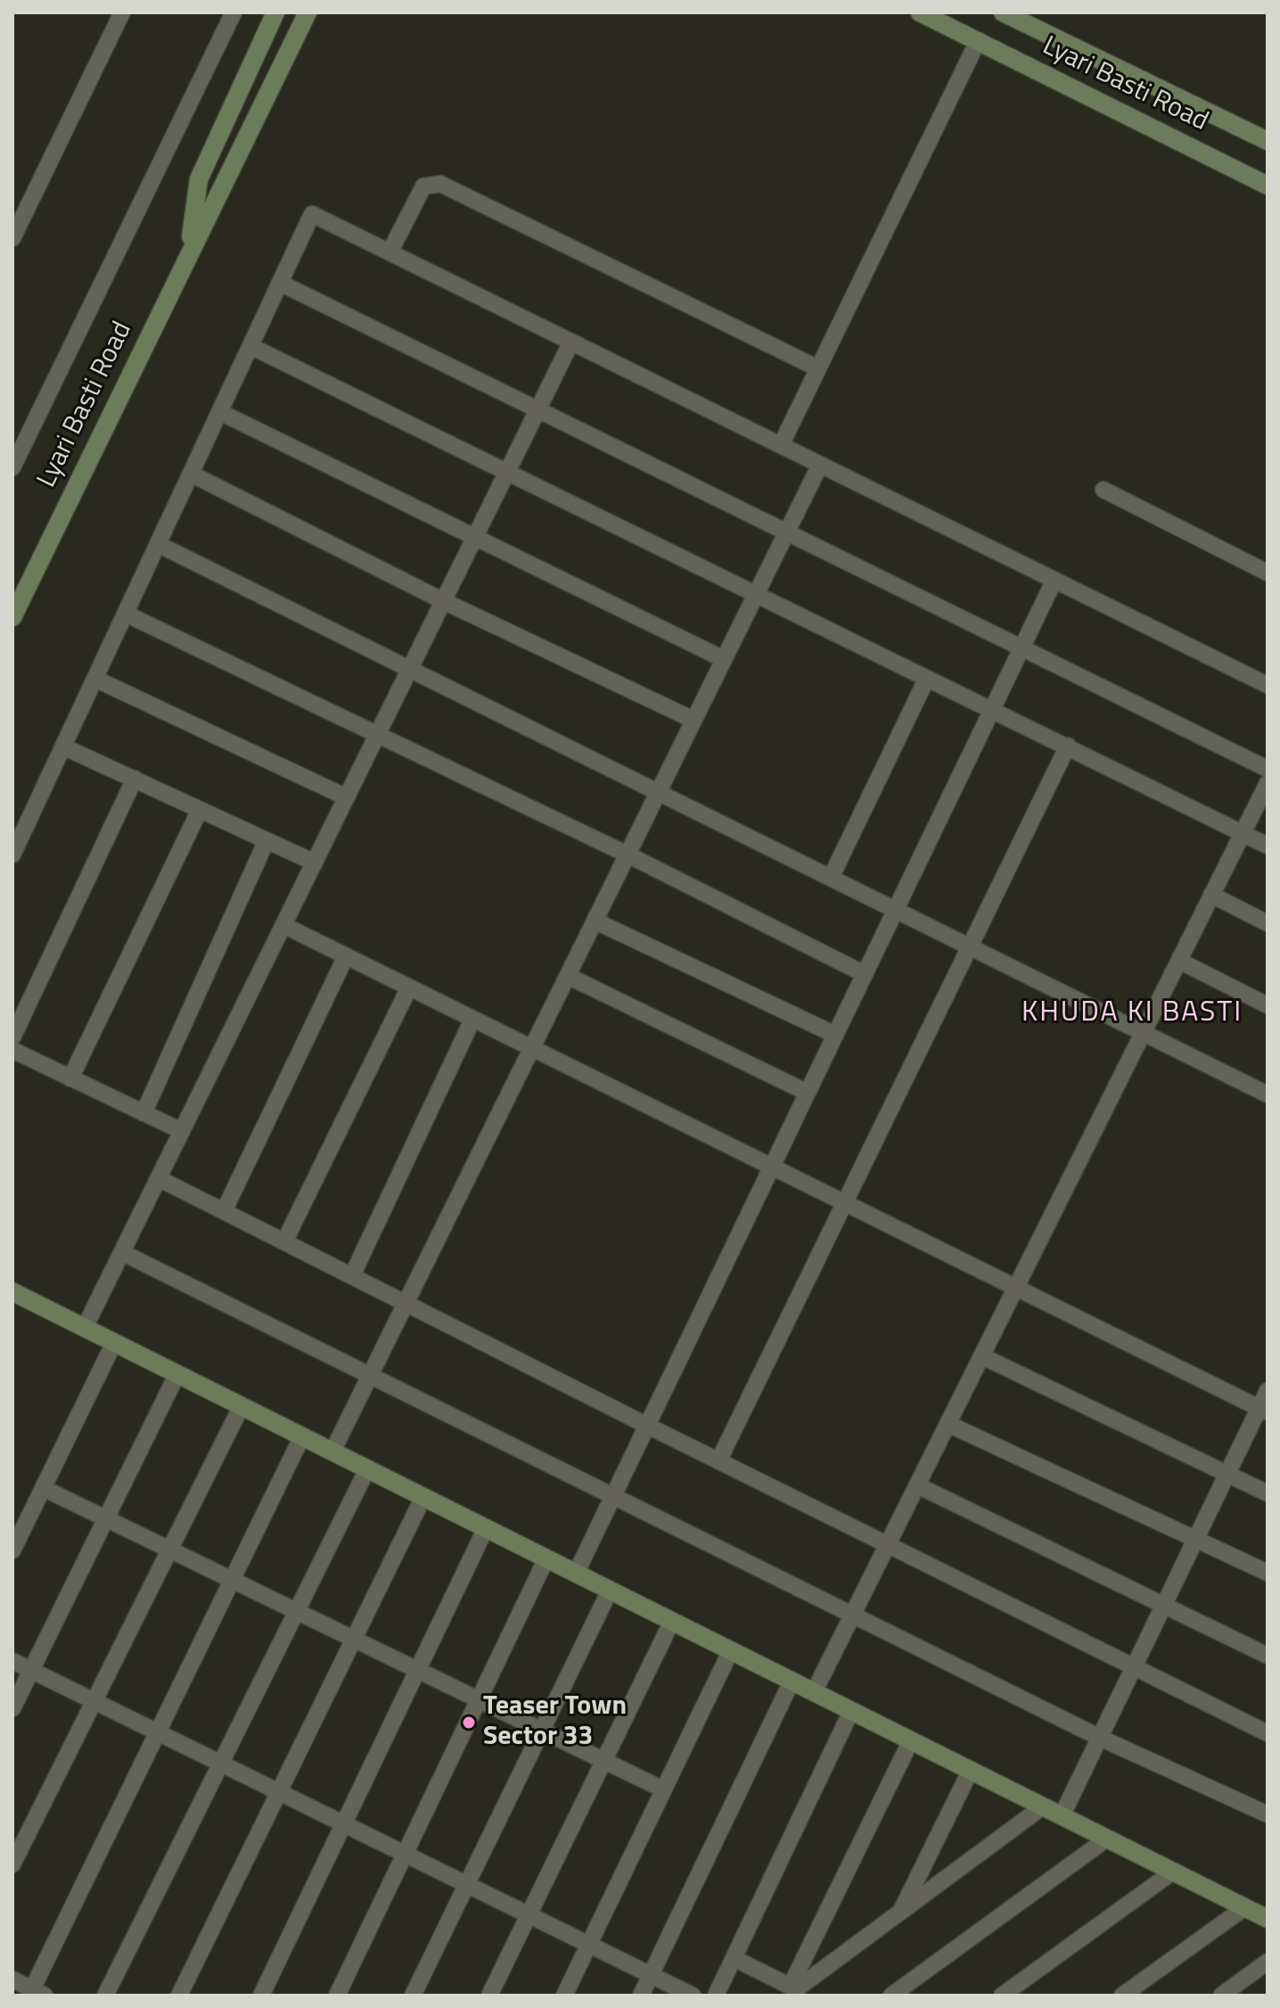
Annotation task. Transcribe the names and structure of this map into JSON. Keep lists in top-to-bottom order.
{
  "streets": {
    "main road": ["Lyari Basti Road"]
  },
  "districts": ["KHUDA KI BASTI"],
  "places": ["Teaser Town Sector 33"]
}
